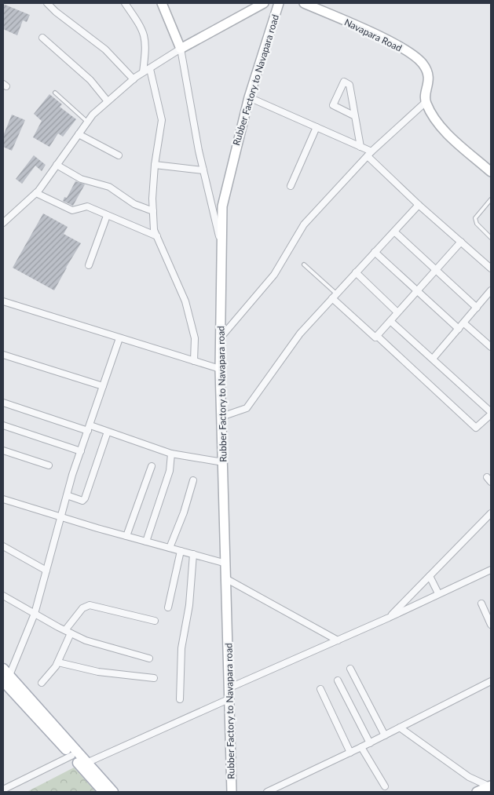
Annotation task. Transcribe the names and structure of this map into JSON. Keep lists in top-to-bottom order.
{
  "streets": {
    "street": ["Navapara Road", "Rubber Factory to Navapara road"]
  }
}
